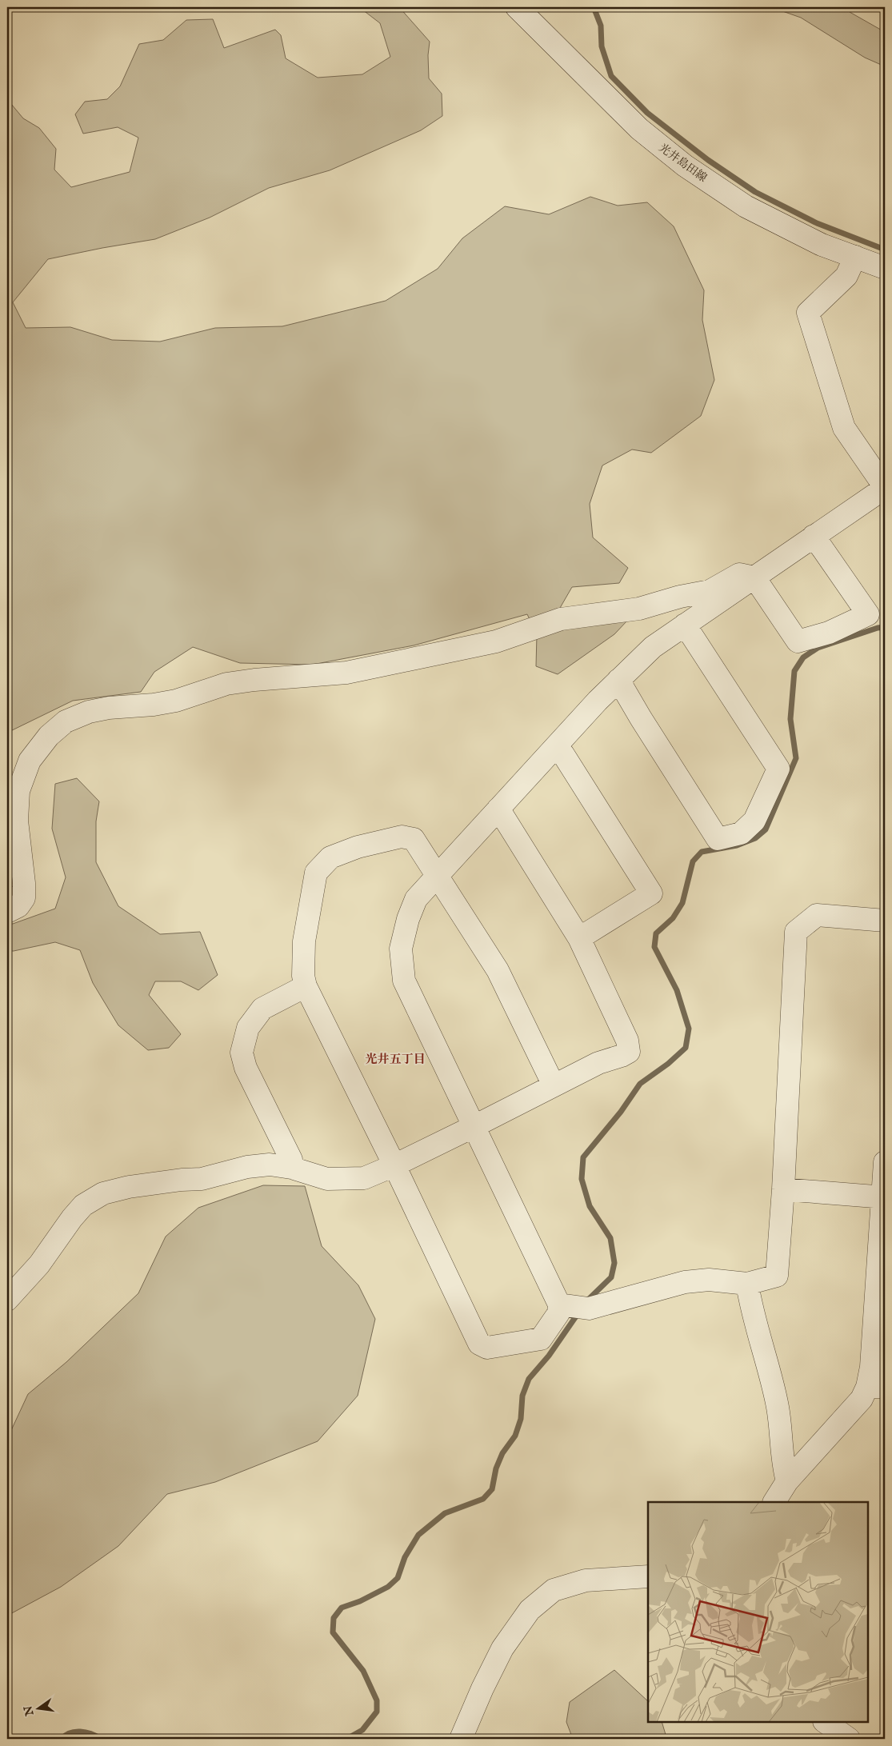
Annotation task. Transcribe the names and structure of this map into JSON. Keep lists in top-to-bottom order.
{
  "streets": {
    "street": ["光井島田線"]
  },
  "districts": ["光井五丁目"],
  "north": "left"
}
